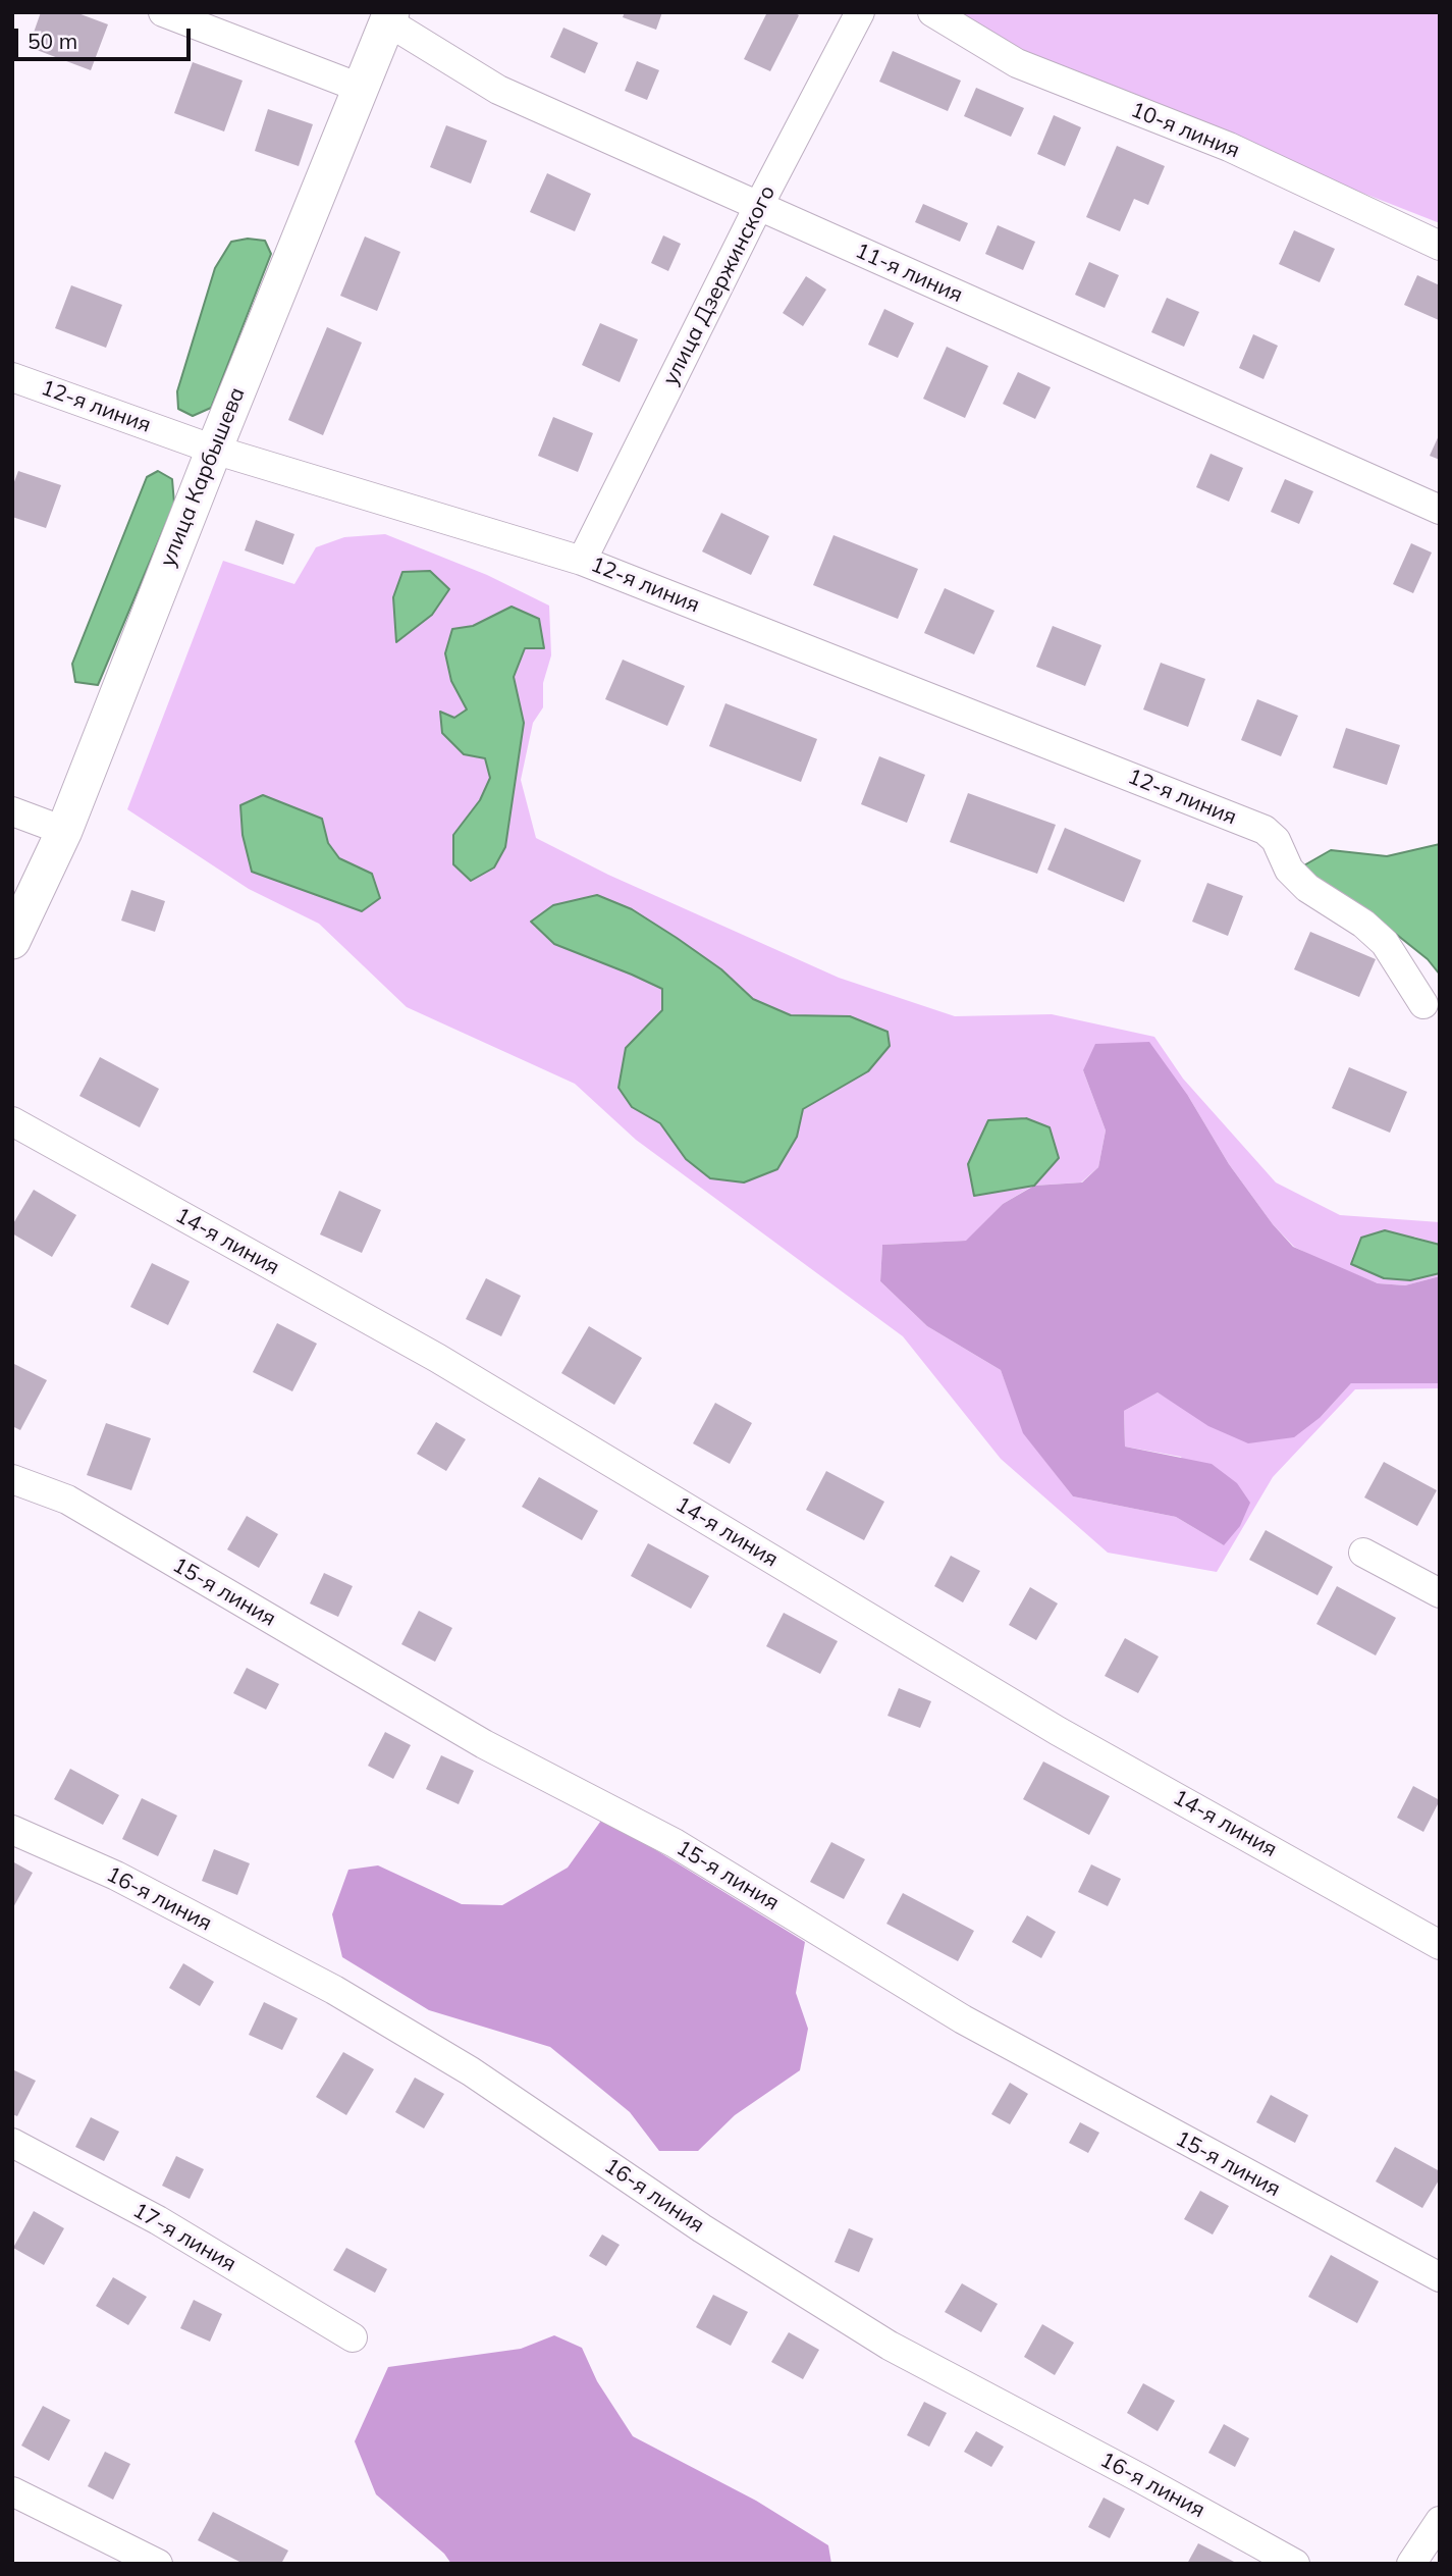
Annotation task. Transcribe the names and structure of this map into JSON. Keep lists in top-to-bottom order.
{
  "streets": {
    "main road": ["улица Карбышева"],
    "street": [
      "10-я линия",
      "11-я линия",
      "улица Дзержинского",
      "12-я линия",
      "14-я линия",
      "15-я линия",
      "16-я линия",
      "17-я линия"
    ]
  },
  "crossings": [
    ["11-я линия", "улица Дзержинского"],
    ["11-я линия", "улица Карбышева"],
    ["улица Дзержинского", "12-я линия"],
    ["12-я линия", "улица Карбышева"]
  ],
  "scale_bar": "50 m"
}
